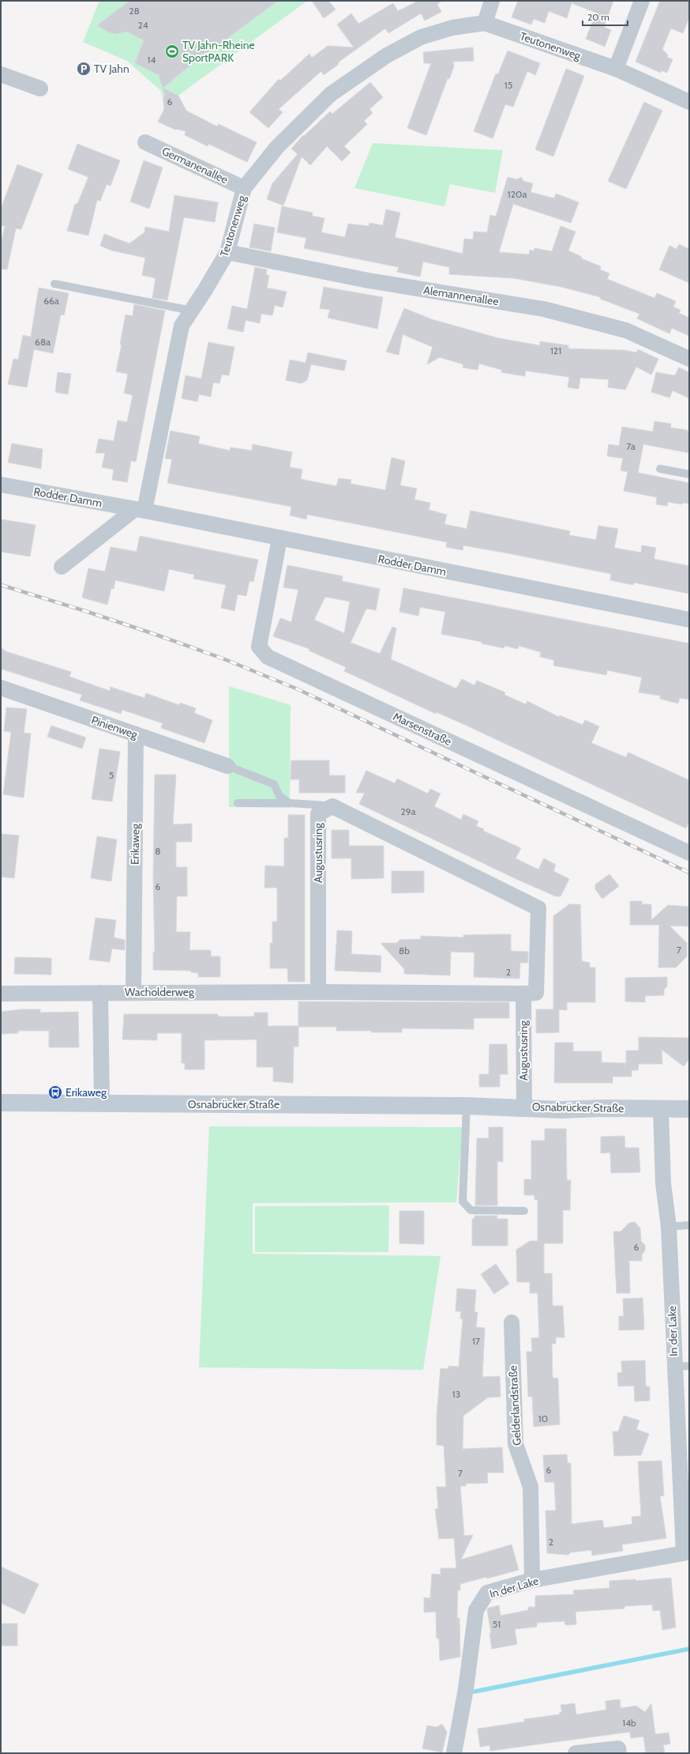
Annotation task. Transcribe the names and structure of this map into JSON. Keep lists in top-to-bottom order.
{
  "streets": {
    "main road": ["Osnabrücker Straße"],
    "street": [
      "Teutonenweg",
      "Germanenallee",
      "Alemannenallee",
      "Rodder Damm",
      "Pinienweg",
      "Marsenstraße",
      "Erikaweg",
      "Augustusring",
      "Wacholderweg",
      "In der Lake",
      "Gelderlandstraße"
    ]
  },
  "crossings": [
    ["Teutonenweg", "Germanenallee"],
    ["Teutonenweg", "Alemannenallee"],
    ["Teutonenweg", "Rodder Damm"],
    ["Rodder Damm", "Marsenstraße"],
    ["Pinienweg", "Erikaweg"],
    ["Erikaweg", "Wacholderweg"],
    ["Augustusring", "Wacholderweg"],
    ["Augustusring", "Osnabrücker Straße"],
    ["Osnabrücker Straße", "In der Lake"],
    ["In der Lake", "Gelderlandstraße"]
  ],
  "places": {
    "sports": ["TV Jahn-Rheine SportPARK"],
    "parking": ["TV Jahn"],
    "bus stop": ["Erikaweg"]
  },
  "house_numbers": [
    "28",
    "24",
    "14",
    "15",
    "6",
    "120a",
    "66a",
    "68a",
    "121",
    "7a",
    "5",
    "29a",
    "8",
    "6",
    "7",
    "8b",
    "2",
    "6",
    "17",
    "13",
    "10",
    "6",
    "7",
    "2",
    "51",
    "14b"
  ],
  "scale_bar": "20 m"
}
